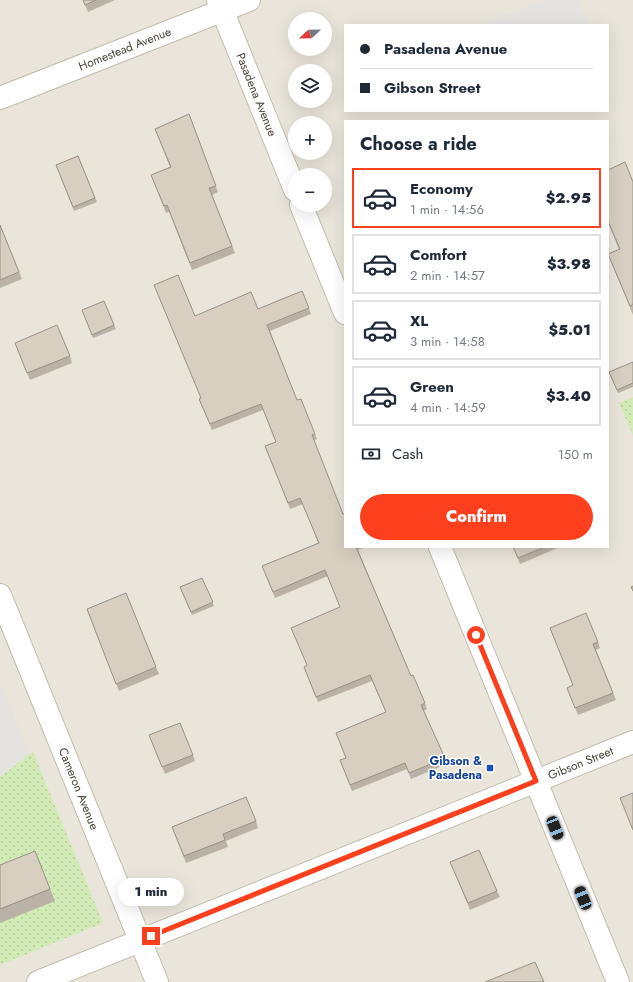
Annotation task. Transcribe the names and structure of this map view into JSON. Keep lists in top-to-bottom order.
{
  "streets": {
    "street": [
      "Homestead Avenue",
      "Pasadena Avenue",
      "Gibson Street",
      "Cameron Avenue"
    ]
  },
  "crossings": [
    ["Homestead Avenue", "Pasadena Avenue"],
    ["Gibson Street", "Cameron Avenue"]
  ],
  "places": {
    "transit": ["Gibson & Pasadena"]
  },
  "north": "left",
  "page": {
    "map_buttons": ["+", "−"],
    "banner": ["Pasadena Avenue", "Gibson Street"],
    "heading": "Choose a ride",
    "list": [
      {
        "name": "Economy",
        "note": "1 min · 14:56",
        "value": "$2.95"
      },
      {
        "name": "Comfort",
        "note": "2 min · 14:57",
        "value": "$3.98"
      },
      {
        "name": "XL",
        "note": "3 min · 14:58",
        "value": "$5.01"
      },
      {
        "name": "Green",
        "note": "4 min · 14:59",
        "value": "$3.40"
      }
    ],
    "pay": ["Cash", "150 m"],
    "buttons": "Confirm",
    "bubble": "1 min"
  }
}
